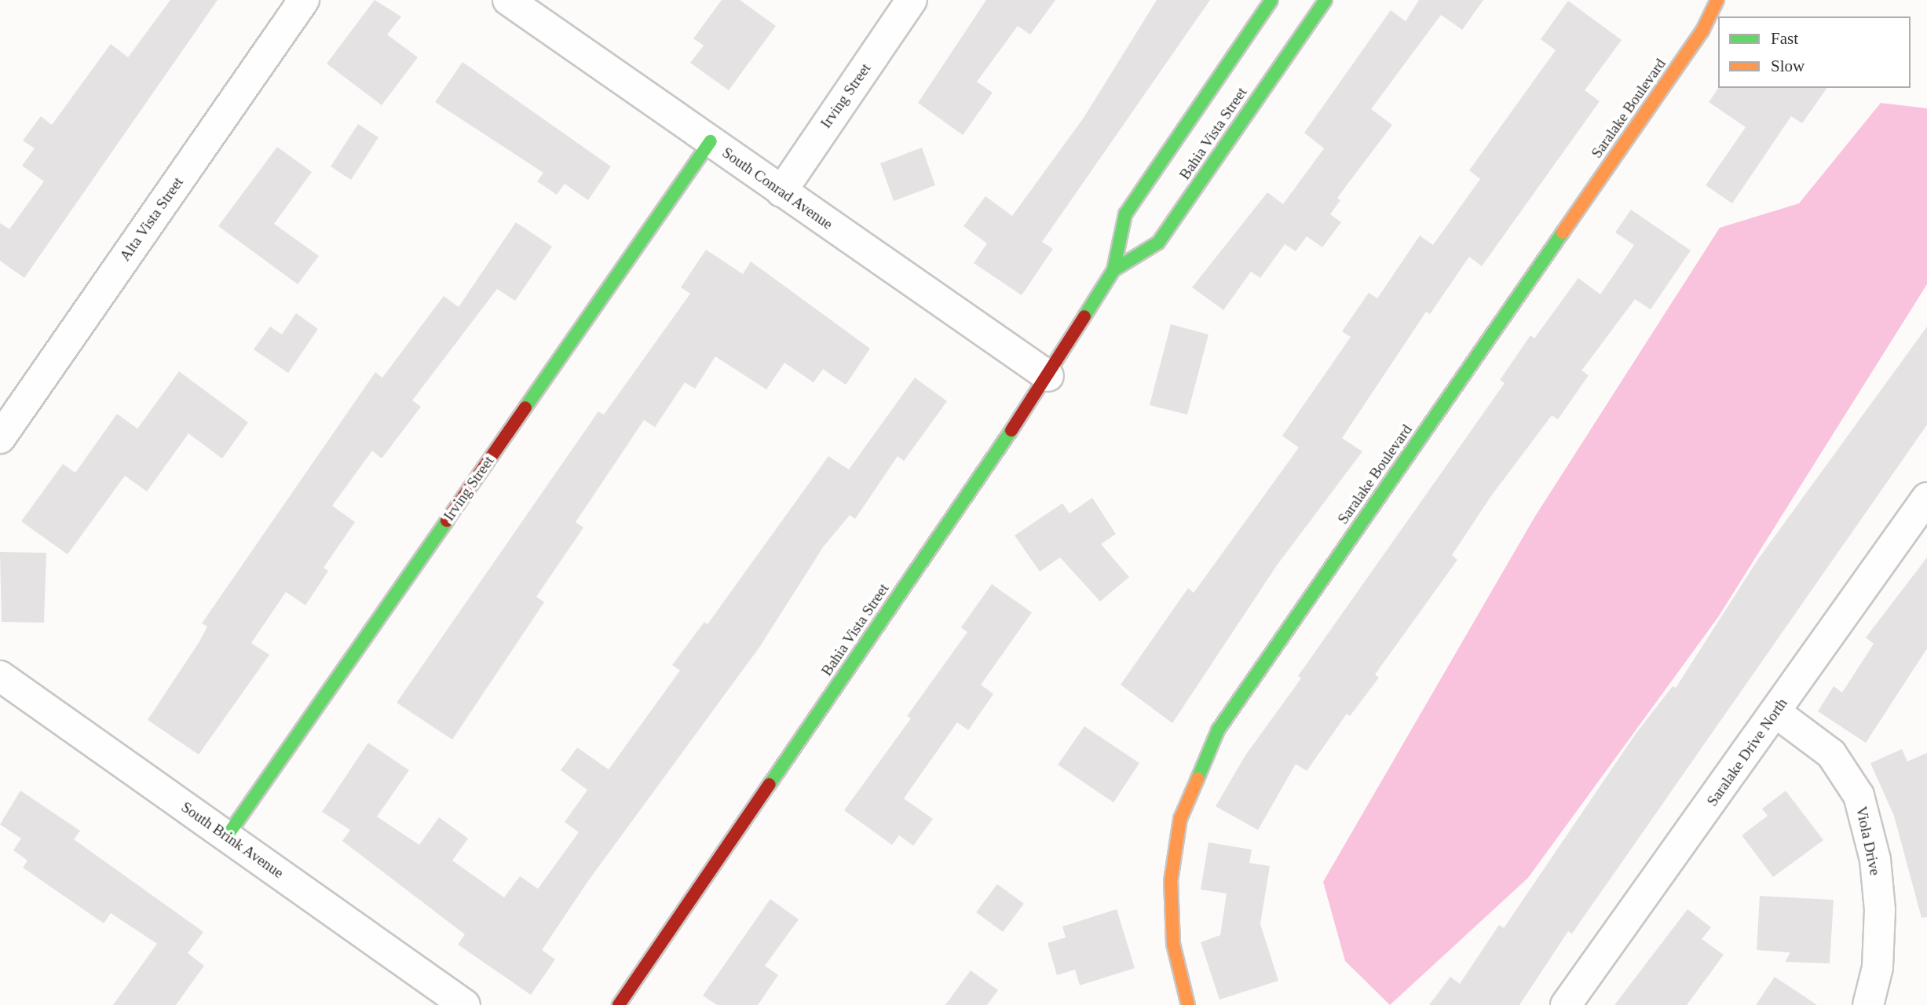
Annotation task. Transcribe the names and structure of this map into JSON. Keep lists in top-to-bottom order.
{
  "streets": {
    "street": [
      "Irving Street",
      "Saralake Boulevard",
      "Bahia Vista Street",
      "South Conrad Avenue",
      "Alta Vista Street",
      "Saralake Drive North",
      "South Brink Avenue",
      "Viola Drive"
    ]
  },
  "crossings": [
    ["Irving Street", "South Conrad Avenue"],
    ["Irving Street", "South Brink Avenue"],
    ["Bahia Vista Street", "South Conrad Avenue"],
    ["Saralake Drive North", "Viola Drive"]
  ],
  "legend": ["Fast", "Slow"]
}
